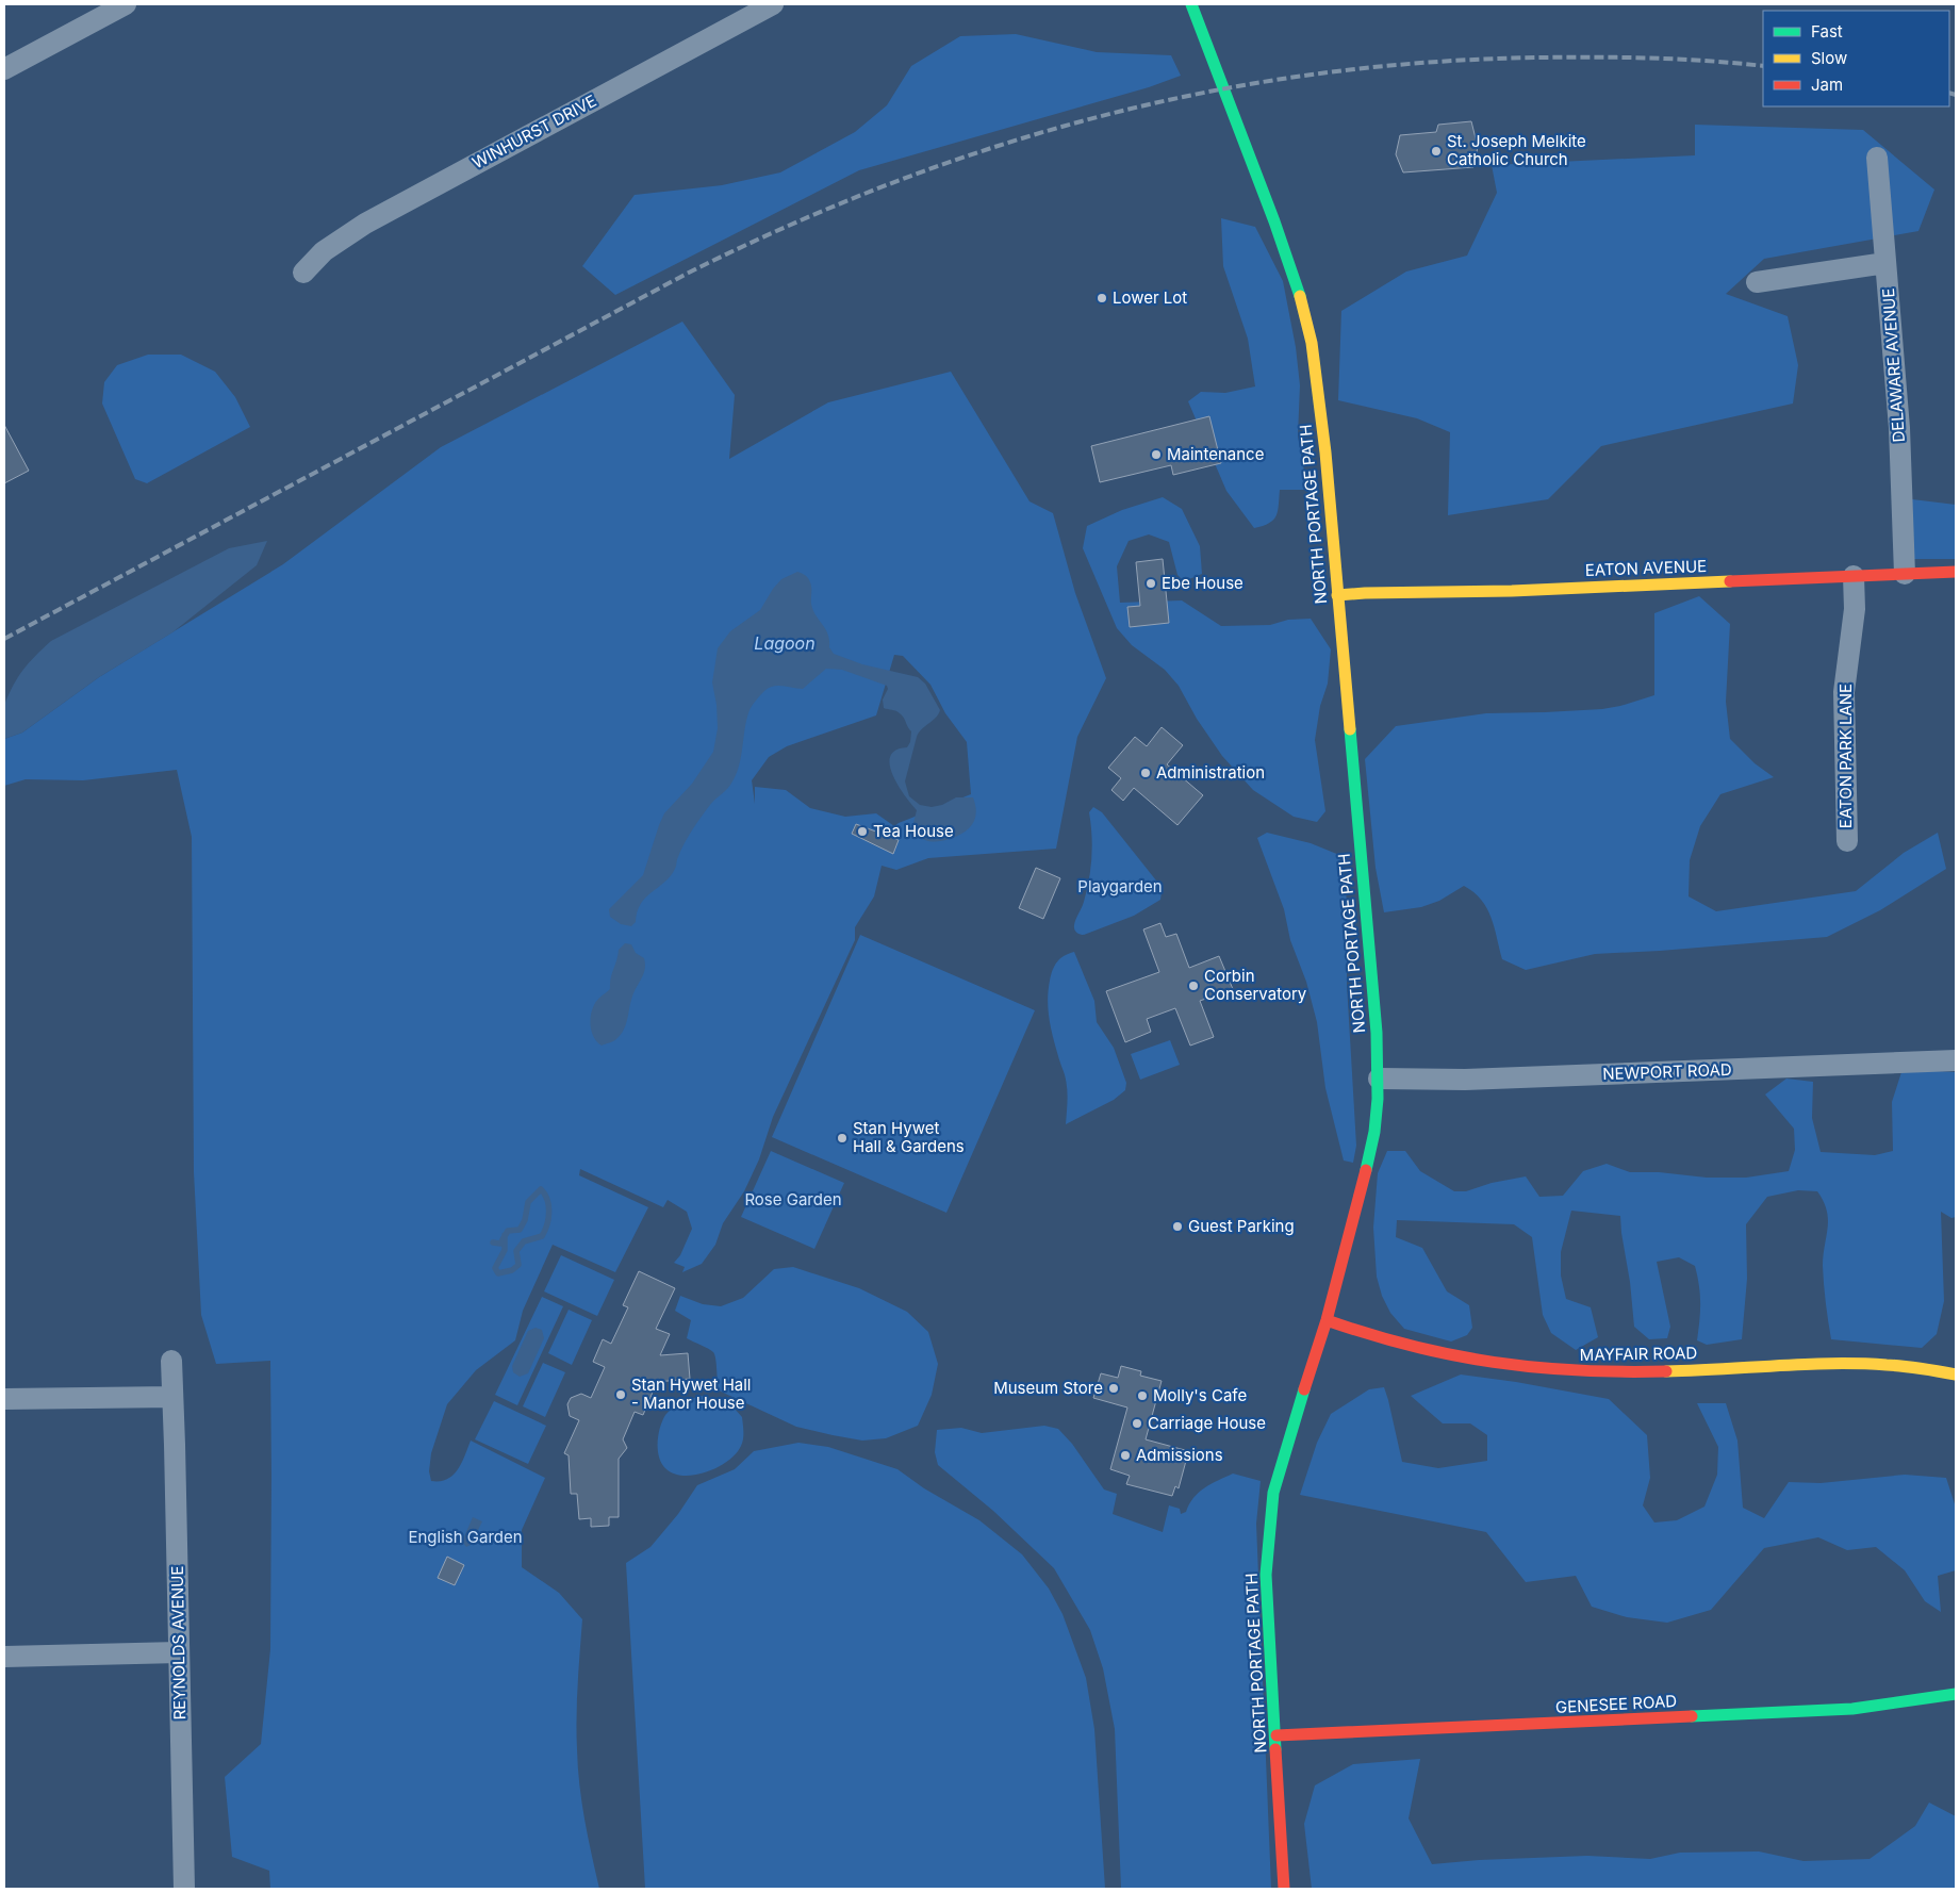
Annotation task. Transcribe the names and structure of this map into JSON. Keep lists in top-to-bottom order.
{
  "streets": {
    "street": [
      "WINHURST DRIVE",
      "DELAWARE AVENUE",
      "NORTH PORTAGE PATH",
      "EATON AVENUE",
      "EATON PARK LANE",
      "NEWPORT ROAD",
      "MAYFAIR ROAD",
      "REYNOLDS AVENUE",
      "GENESEE ROAD"
    ]
  },
  "crossings": [
    ["DELAWARE AVENUE", "EATON AVENUE"],
    ["NORTH PORTAGE PATH", "EATON AVENUE"],
    ["NORTH PORTAGE PATH", "NEWPORT ROAD"],
    ["NORTH PORTAGE PATH", "MAYFAIR ROAD"],
    ["NORTH PORTAGE PATH", "GENESEE ROAD"],
    ["EATON AVENUE", "EATON PARK LANE"]
  ],
  "water": ["Lagoon"],
  "parks": ["Playgarden", "Rose Garden", "English Garden"],
  "places": [
    "St. Joseph Melkite Catholic Church",
    "Lower Lot",
    "Maintenance",
    "Ebe House",
    "Administration",
    "Tea House",
    "Corbin Conservatory",
    "Stan Hywet Hall & Gardens",
    "Guest Parking",
    "Museum Store",
    "Stan Hywet Hall - Manor House",
    "Molly's Cafe",
    "Carriage House",
    "Admissions"
  ],
  "legend": ["Fast", "Slow", "Jam"]
}
